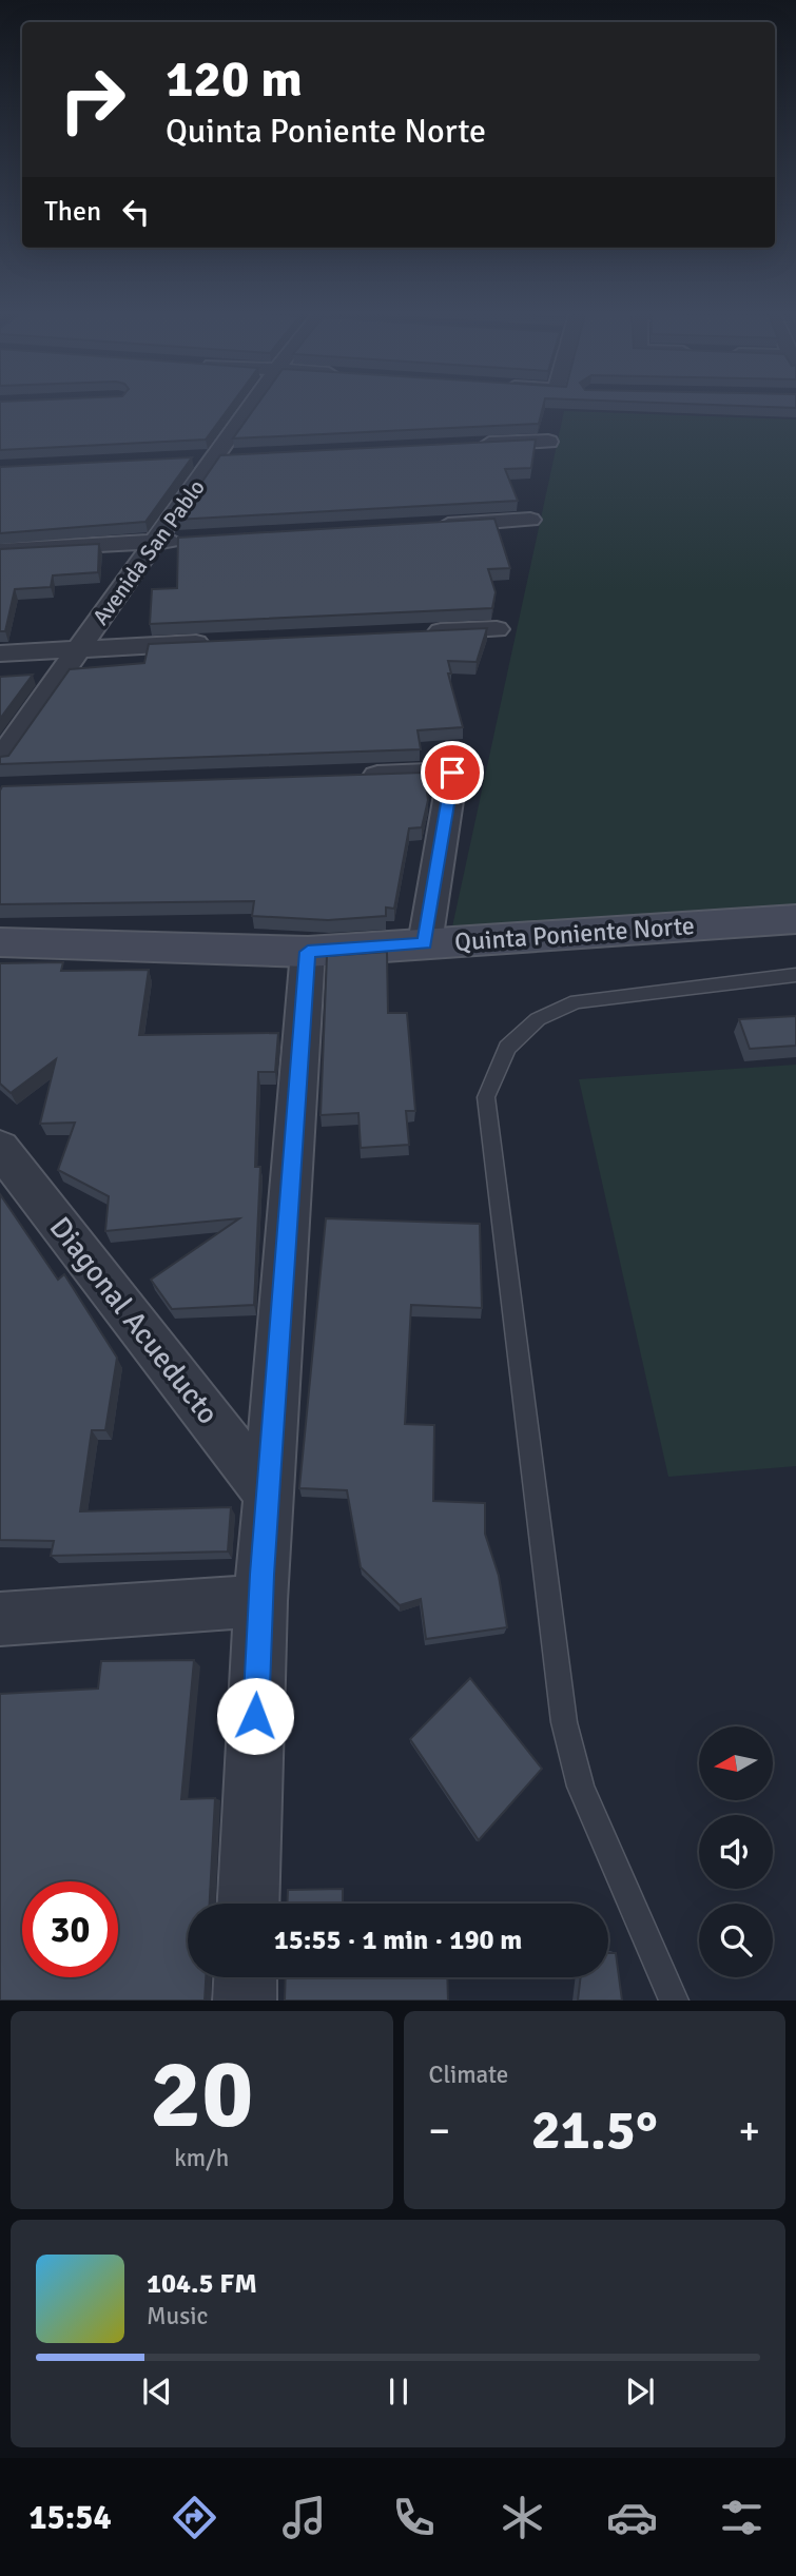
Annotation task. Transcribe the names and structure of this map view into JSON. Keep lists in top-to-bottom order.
{
  "streets": {
    "street": ["Avenida San Pablo", "Quinta Poniente Norte", "Diagonal Acueducto"]
  },
  "north": "left",
  "page": {
    "turn": ["120 m", "Quinta Poniente Norte"],
    "then": "Then",
    "limit": "30",
    "trip": "15:55 · 1 min · 190 m",
    "tile": [
      ["20", "km/h"],
      "Climate"
    ],
    "heat": ["−", "21.5°", "+"],
    "song": ["104.5 FM", "Music"],
    "tabs": "15:54"
  }
}
